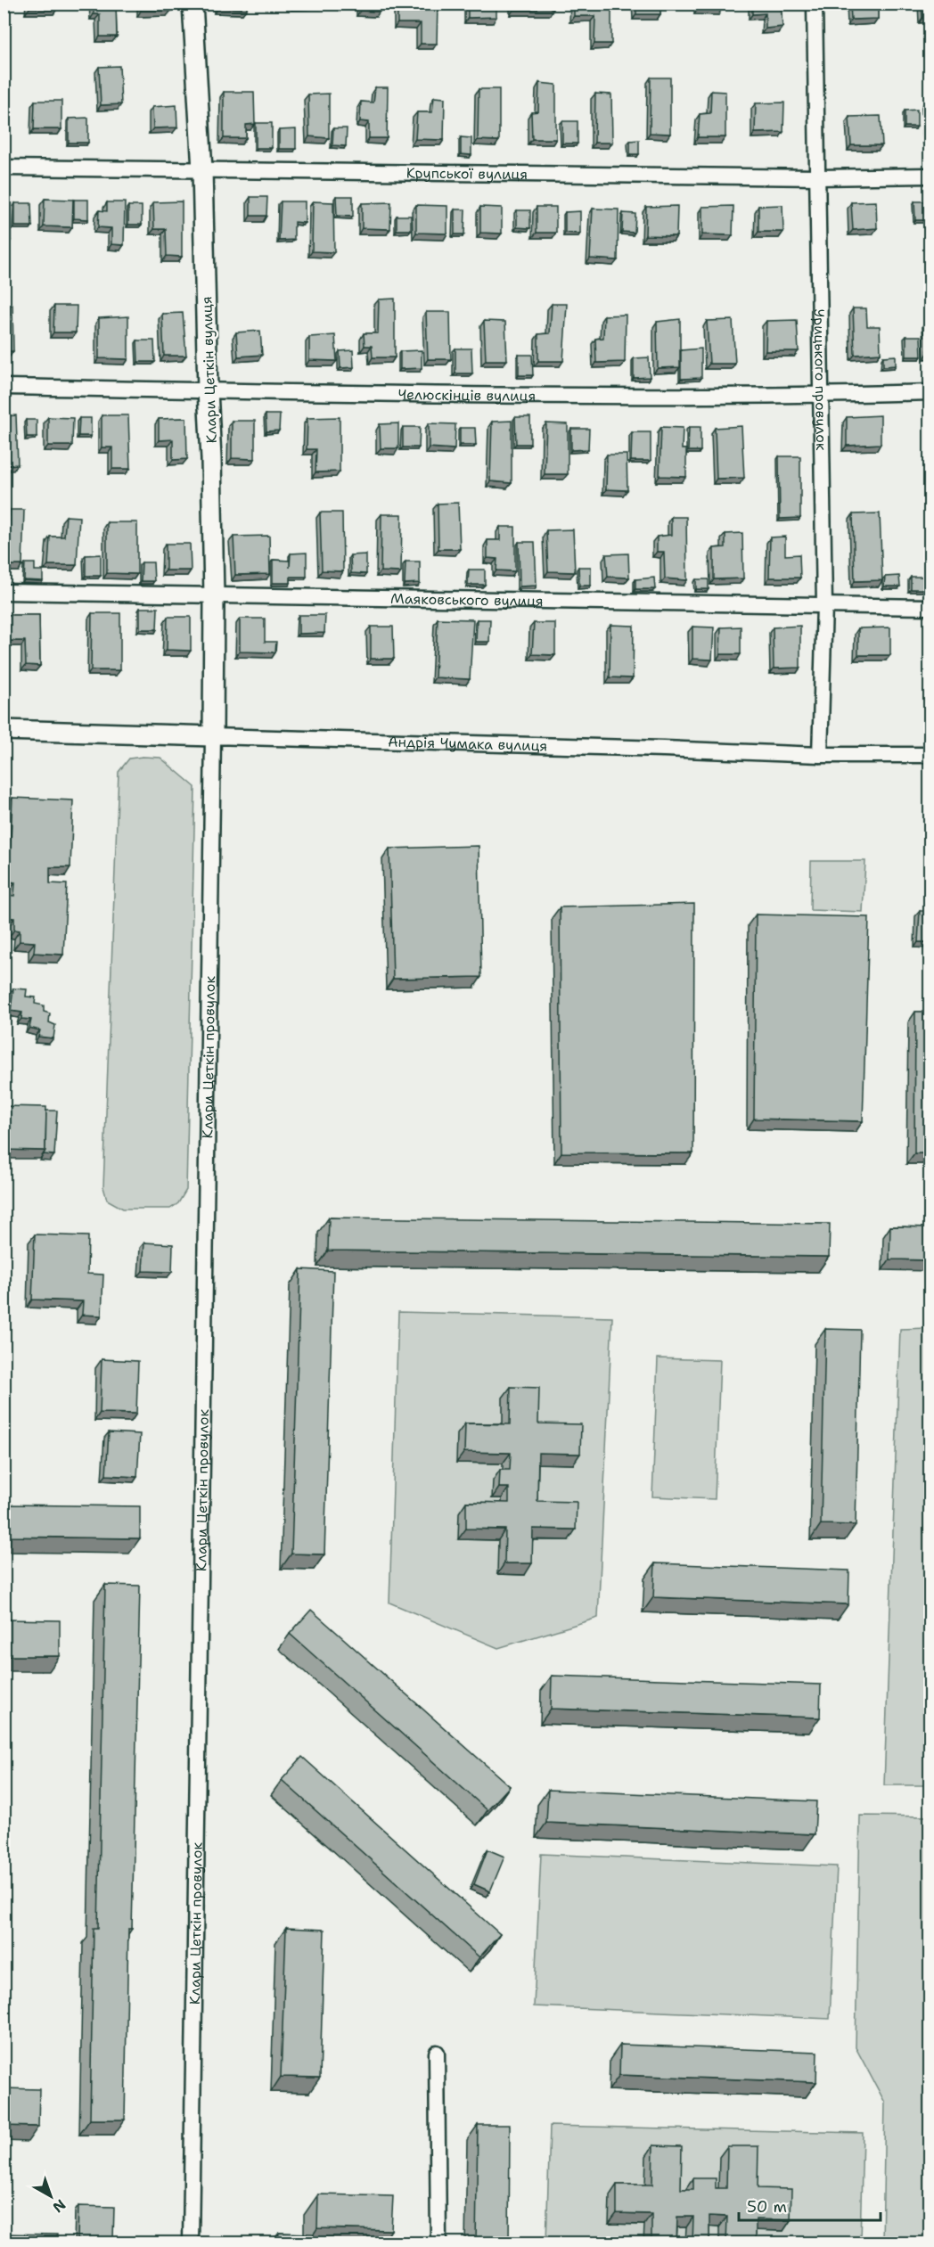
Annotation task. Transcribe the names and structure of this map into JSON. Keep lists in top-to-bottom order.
{
  "streets": {
    "street": [
      "Крупської вулиця",
      "Клари Цеткін вулиця",
      "Урицького провулок",
      "Челюскінців вулиця",
      "Маяковського вулиця",
      "Андрія Чумака вулиця",
      "Клари Цеткін провулок"
    ]
  },
  "crossings": [
    ["Крупської вулиця", "Клари Цеткін вулиця"],
    ["Крупської вулиця", "Урицького провулок"],
    ["Клари Цеткін вулиця", "Челюскінців вулиця"],
    ["Клари Цеткін вулиця", "Маяковського вулиця"],
    ["Клари Цеткін вулиця", "Андрія Чумака вулиця"],
    ["Клари Цеткін вулиця", "Клари Цеткін провулок"],
    ["Урицького провулок", "Челюскінців вулиця"],
    ["Урицького провулок", "Маяковського вулиця"],
    ["Урицького провулок", "Андрія Чумака вулиця"],
    ["Андрія Чумака вулиця", "Клари Цеткін провулок"]
  ],
  "scale_bar": "50 m",
  "north": "bottom right"
}
